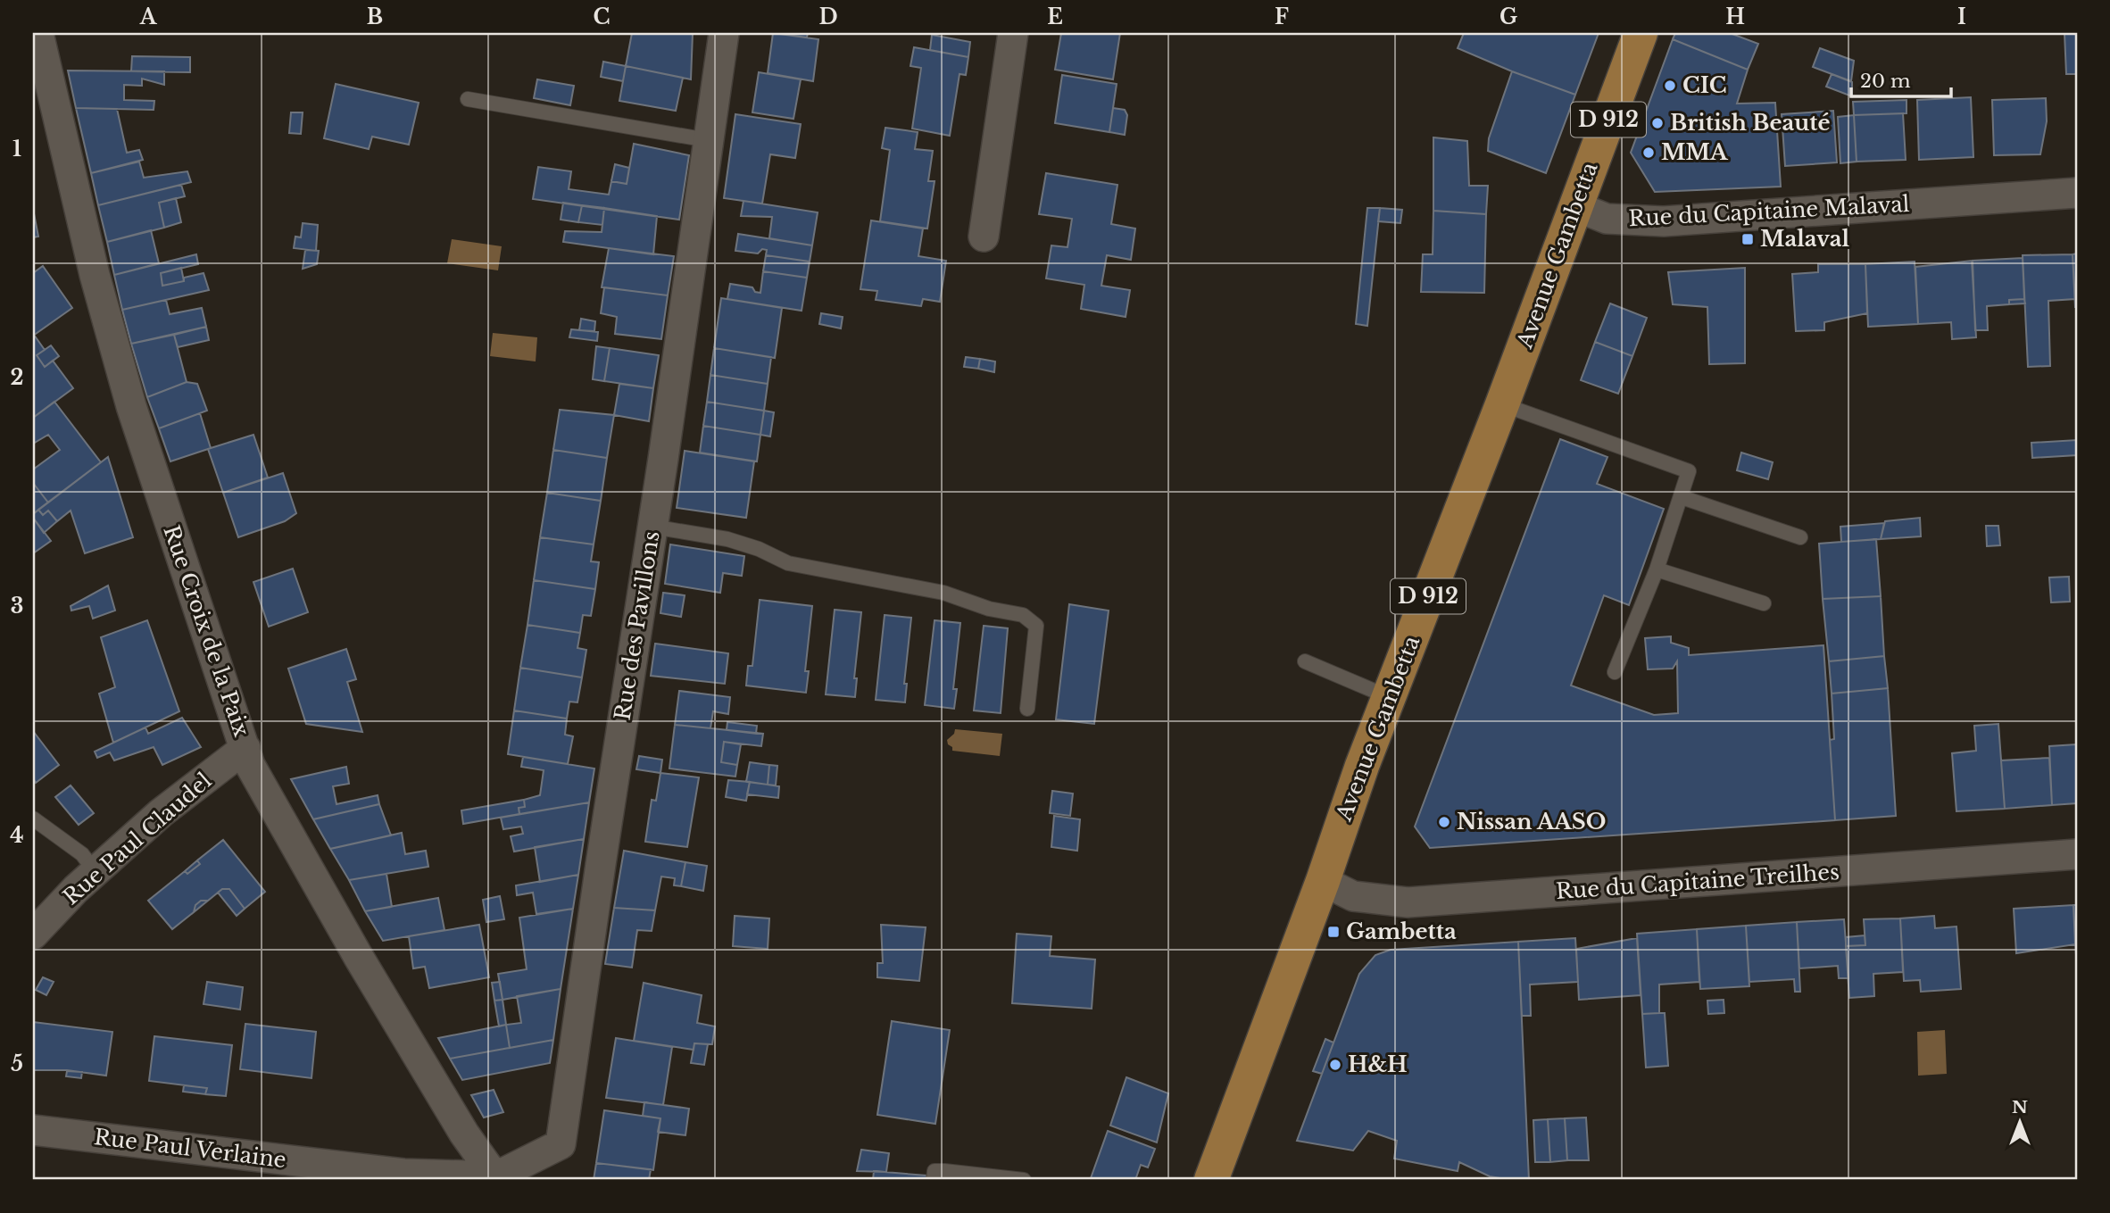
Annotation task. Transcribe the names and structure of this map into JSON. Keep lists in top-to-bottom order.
{
  "streets": {
    "main road": ["D 912", "Avenue Gambetta"],
    "street": [
      "Rue du Capitaine Malaval",
      "Rue des Pavillons",
      "Rue Croix de la Paix",
      "Rue Paul Claudel",
      "Rue du Capitaine Treilhes",
      "Rue Paul Verlaine"
    ]
  },
  "crossings": [
    ["Rue du Capitaine Malaval", "Avenue Gambetta"],
    ["Avenue Gambetta", "Rue du Capitaine Treilhes"],
    ["Rue des Pavillons", "Rue Croix de la Paix"],
    ["Rue des Pavillons", "Rue Paul Verlaine"],
    ["Rue Croix de la Paix", "Rue Paul Claudel"],
    ["Rue Croix de la Paix", "Rue Paul Verlaine"]
  ],
  "places": {
    "other": [
      "CIC",
      "British Beauté",
      "MMA",
      "Nissan AASO",
      "H&H"
    ],
    "transit": ["Malaval", "Gambetta"]
  },
  "scale_bar": "20 m",
  "north": "top",
  "grid": {
    "columns": [
      "A",
      "B",
      "C",
      "D",
      "E",
      "F",
      "G",
      "H",
      "I"
    ],
    "rows": [
      "1",
      "2",
      "3",
      "4",
      "5"
    ]
  }
}
